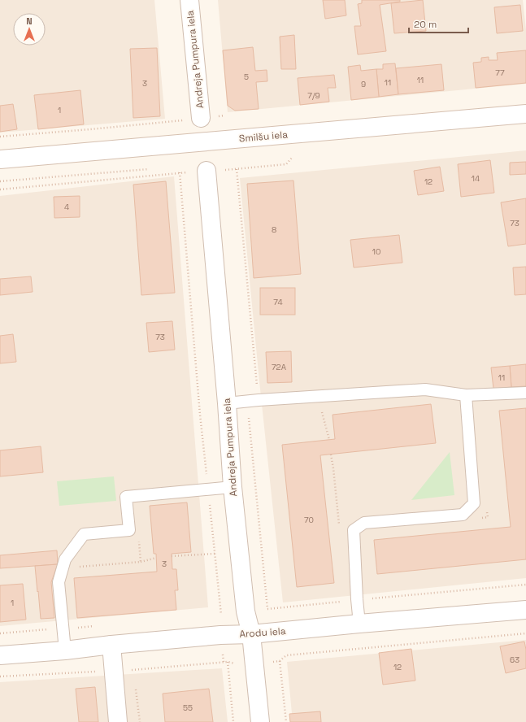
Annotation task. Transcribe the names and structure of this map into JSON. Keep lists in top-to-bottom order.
{
  "streets": {
    "street": ["Andreja Pumpura iela", "Smilšu iela", "Arodu iela"]
  },
  "crossings": [
    ["Andreja Pumpura iela", "Arodu iela"]
  ],
  "house_numbers": [
    "77",
    "5",
    "11",
    "11",
    "3",
    "9",
    "7/9",
    "1",
    "14",
    "12",
    "4",
    "73",
    "8",
    "10",
    "74",
    "73",
    "72A",
    "11",
    "70",
    "3",
    "1",
    "63",
    "12",
    "55"
  ],
  "scale_bar": "20 m",
  "north": "top"
}
